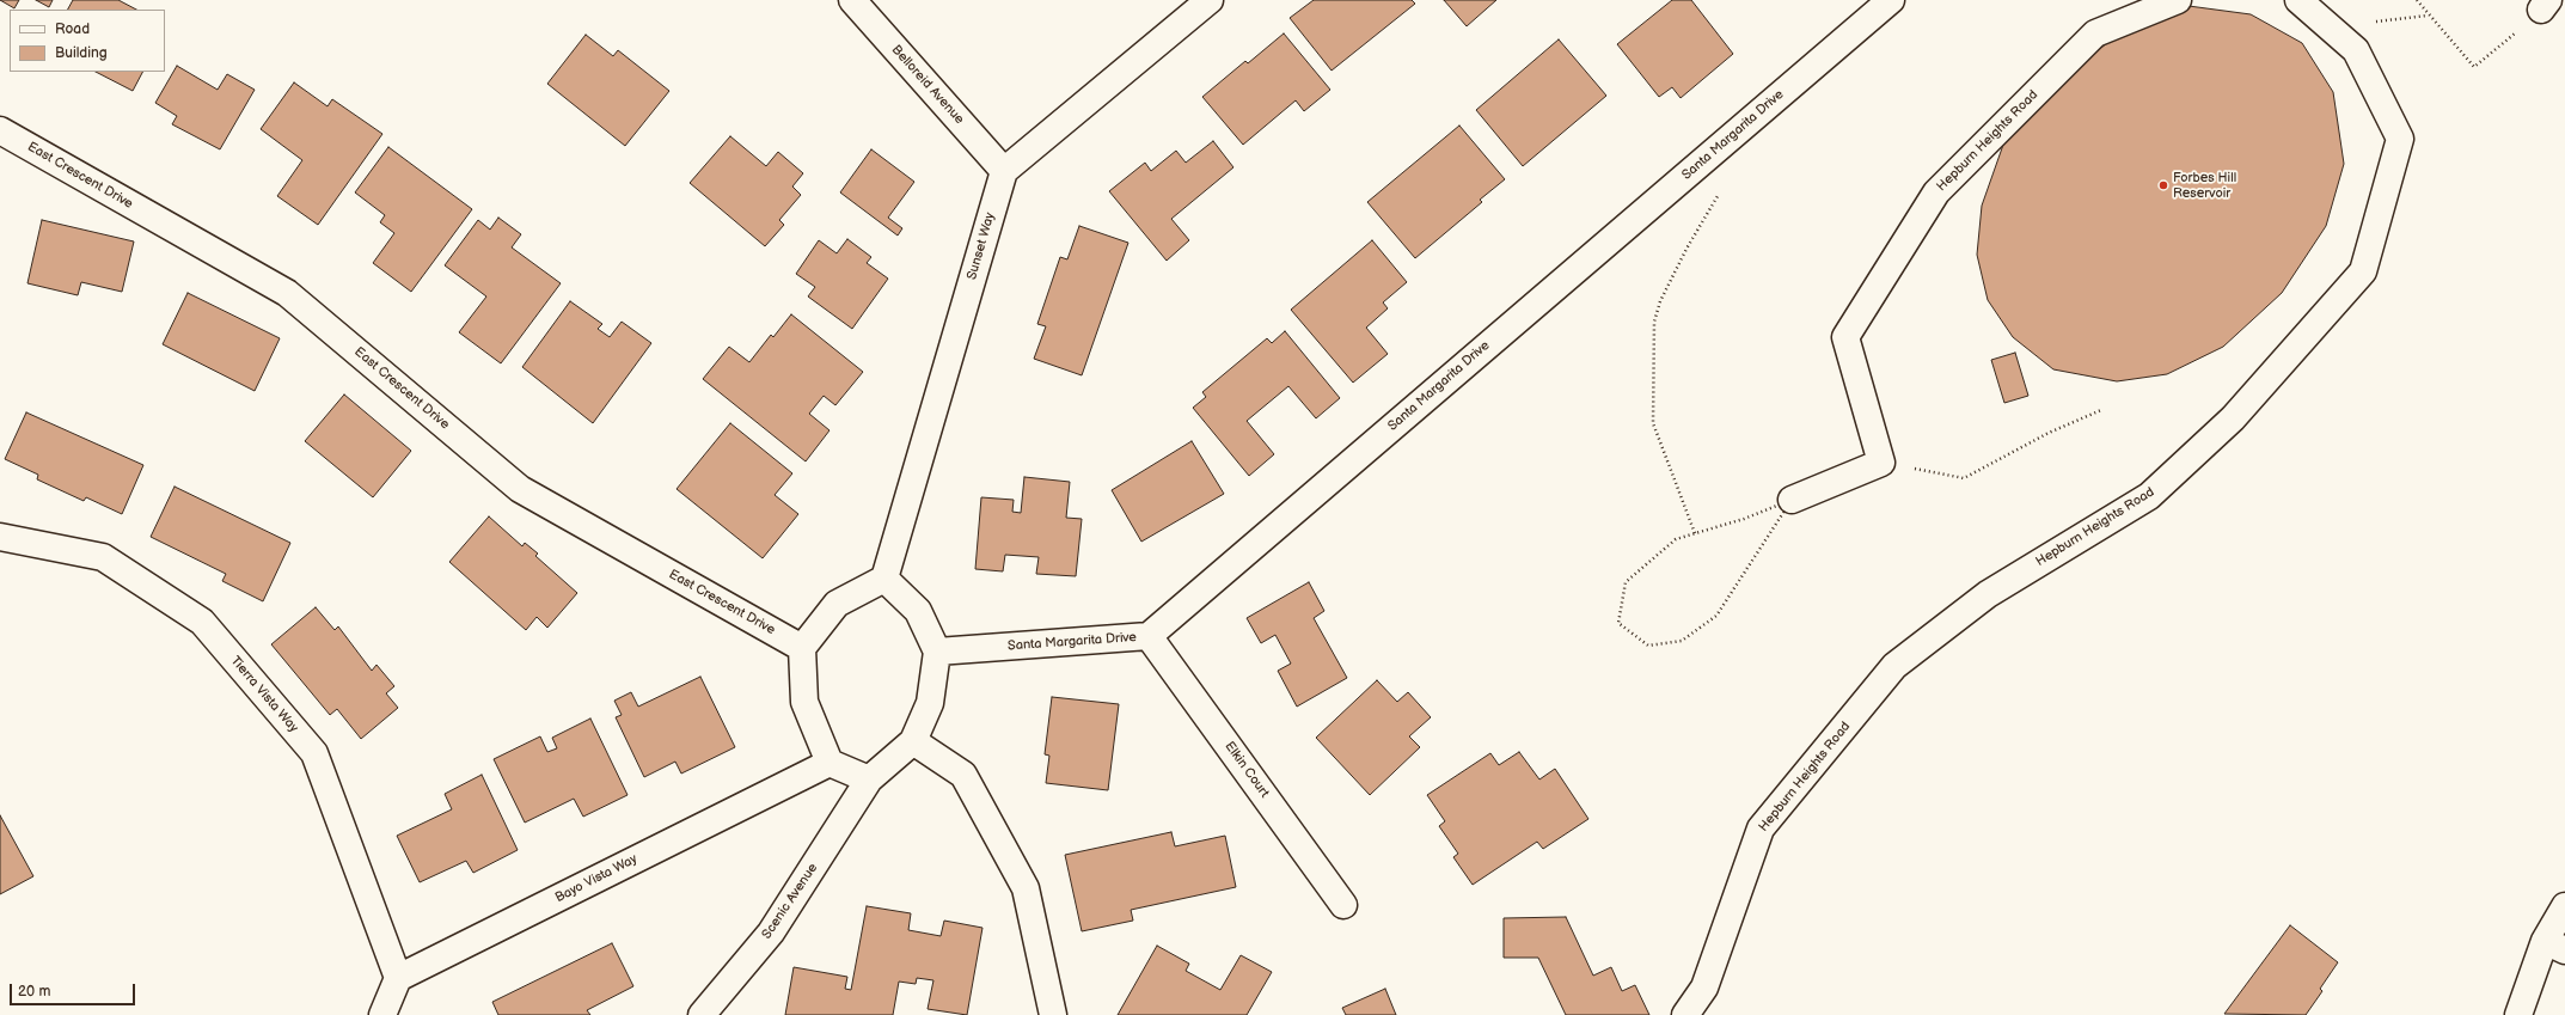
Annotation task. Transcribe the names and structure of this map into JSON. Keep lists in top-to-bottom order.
{
  "streets": {
    "street": [
      "Belloreid Avenue",
      "Santa Margarita Drive",
      "Hepburn Heights Road",
      "East Crescent Drive",
      "Sunset Way",
      "Tierra Vista Way",
      "Elkin Court",
      "Bayo Vista Way",
      "Scenic Avenue"
    ]
  },
  "crossings": [
    ["Belloreid Avenue", "Sunset Way"],
    ["Santa Margarita Drive", "East Crescent Drive"],
    ["Santa Margarita Drive", "Sunset Way"],
    ["Santa Margarita Drive", "Elkin Court"],
    ["Santa Margarita Drive", "Bayo Vista Way"],
    ["Santa Margarita Drive", "Scenic Avenue"],
    ["East Crescent Drive", "Sunset Way"],
    ["East Crescent Drive", "Bayo Vista Way"],
    ["East Crescent Drive", "Scenic Avenue"],
    ["Sunset Way", "Bayo Vista Way"],
    ["Sunset Way", "Scenic Avenue"],
    ["Tierra Vista Way", "Bayo Vista Way"],
    ["Bayo Vista Way", "Scenic Avenue"]
  ],
  "places": ["Forbes Hill Reservoir"],
  "legend": ["Road", "Building"],
  "scale_bar": "20 m"
}
